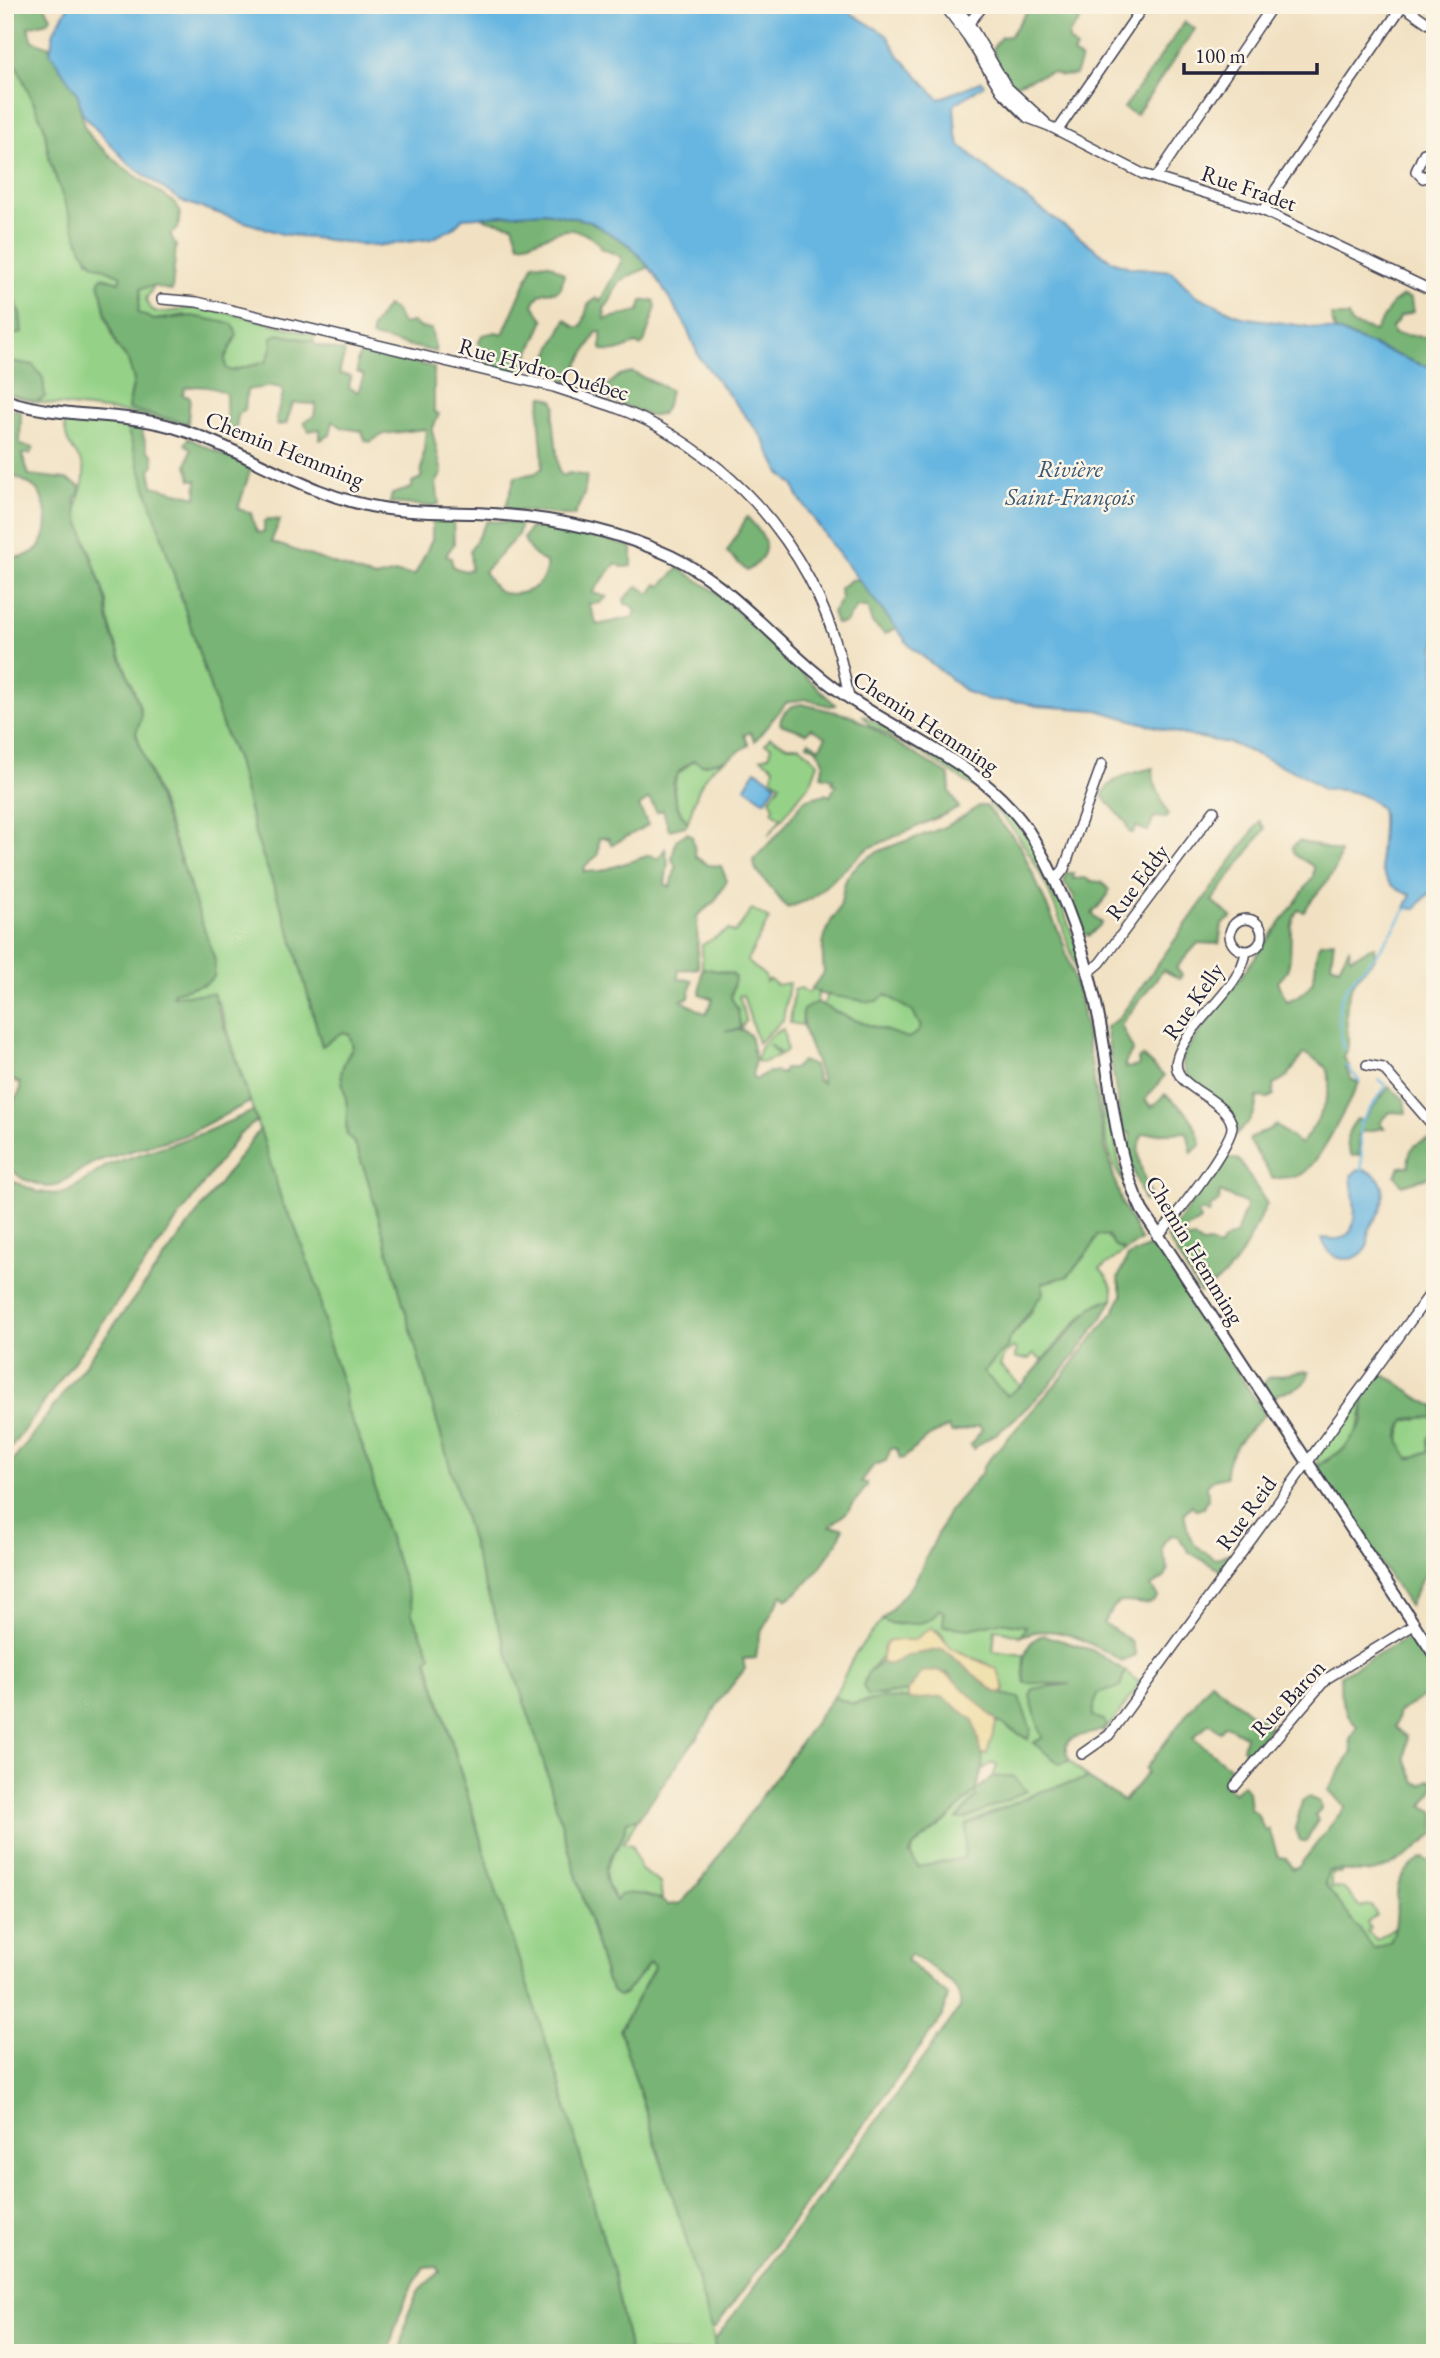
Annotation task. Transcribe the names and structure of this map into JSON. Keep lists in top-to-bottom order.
{
  "streets": {
    "street": [
      "Rue Fradet",
      "Rue Hydro-Québec",
      "Chemin Hemming",
      "Rue Eddy",
      "Rue Kelly",
      "Rue Reid",
      "Rue Baron"
    ]
  },
  "crossings": [
    ["Rue Hydro-Québec", "Chemin Hemming"],
    ["Chemin Hemming", "Rue Eddy"],
    ["Chemin Hemming", "Rue Kelly"],
    ["Chemin Hemming", "Rue Reid"],
    ["Chemin Hemming", "Rue Baron"]
  ],
  "water": ["Rivière Saint-François"],
  "scale_bar": "100 m"
}
